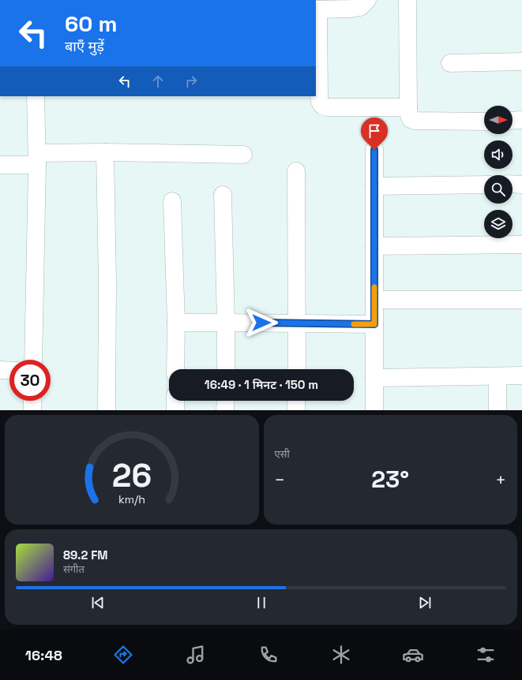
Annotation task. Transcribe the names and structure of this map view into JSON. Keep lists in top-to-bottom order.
{
  "north": "right",
  "page": {
    "turn": ["60 m", "बाएँ मुड़ें"],
    "limit": "30",
    "trip": "16:49 · 1 मिनट · 150 m",
    "tile": "एसी",
    "heat": ["−", "23°", "+"],
    "song": ["89.2 FM", "संगीत"],
    "tabs": "16:48",
    "gauge": ["26", "km/h"]
  }
}
